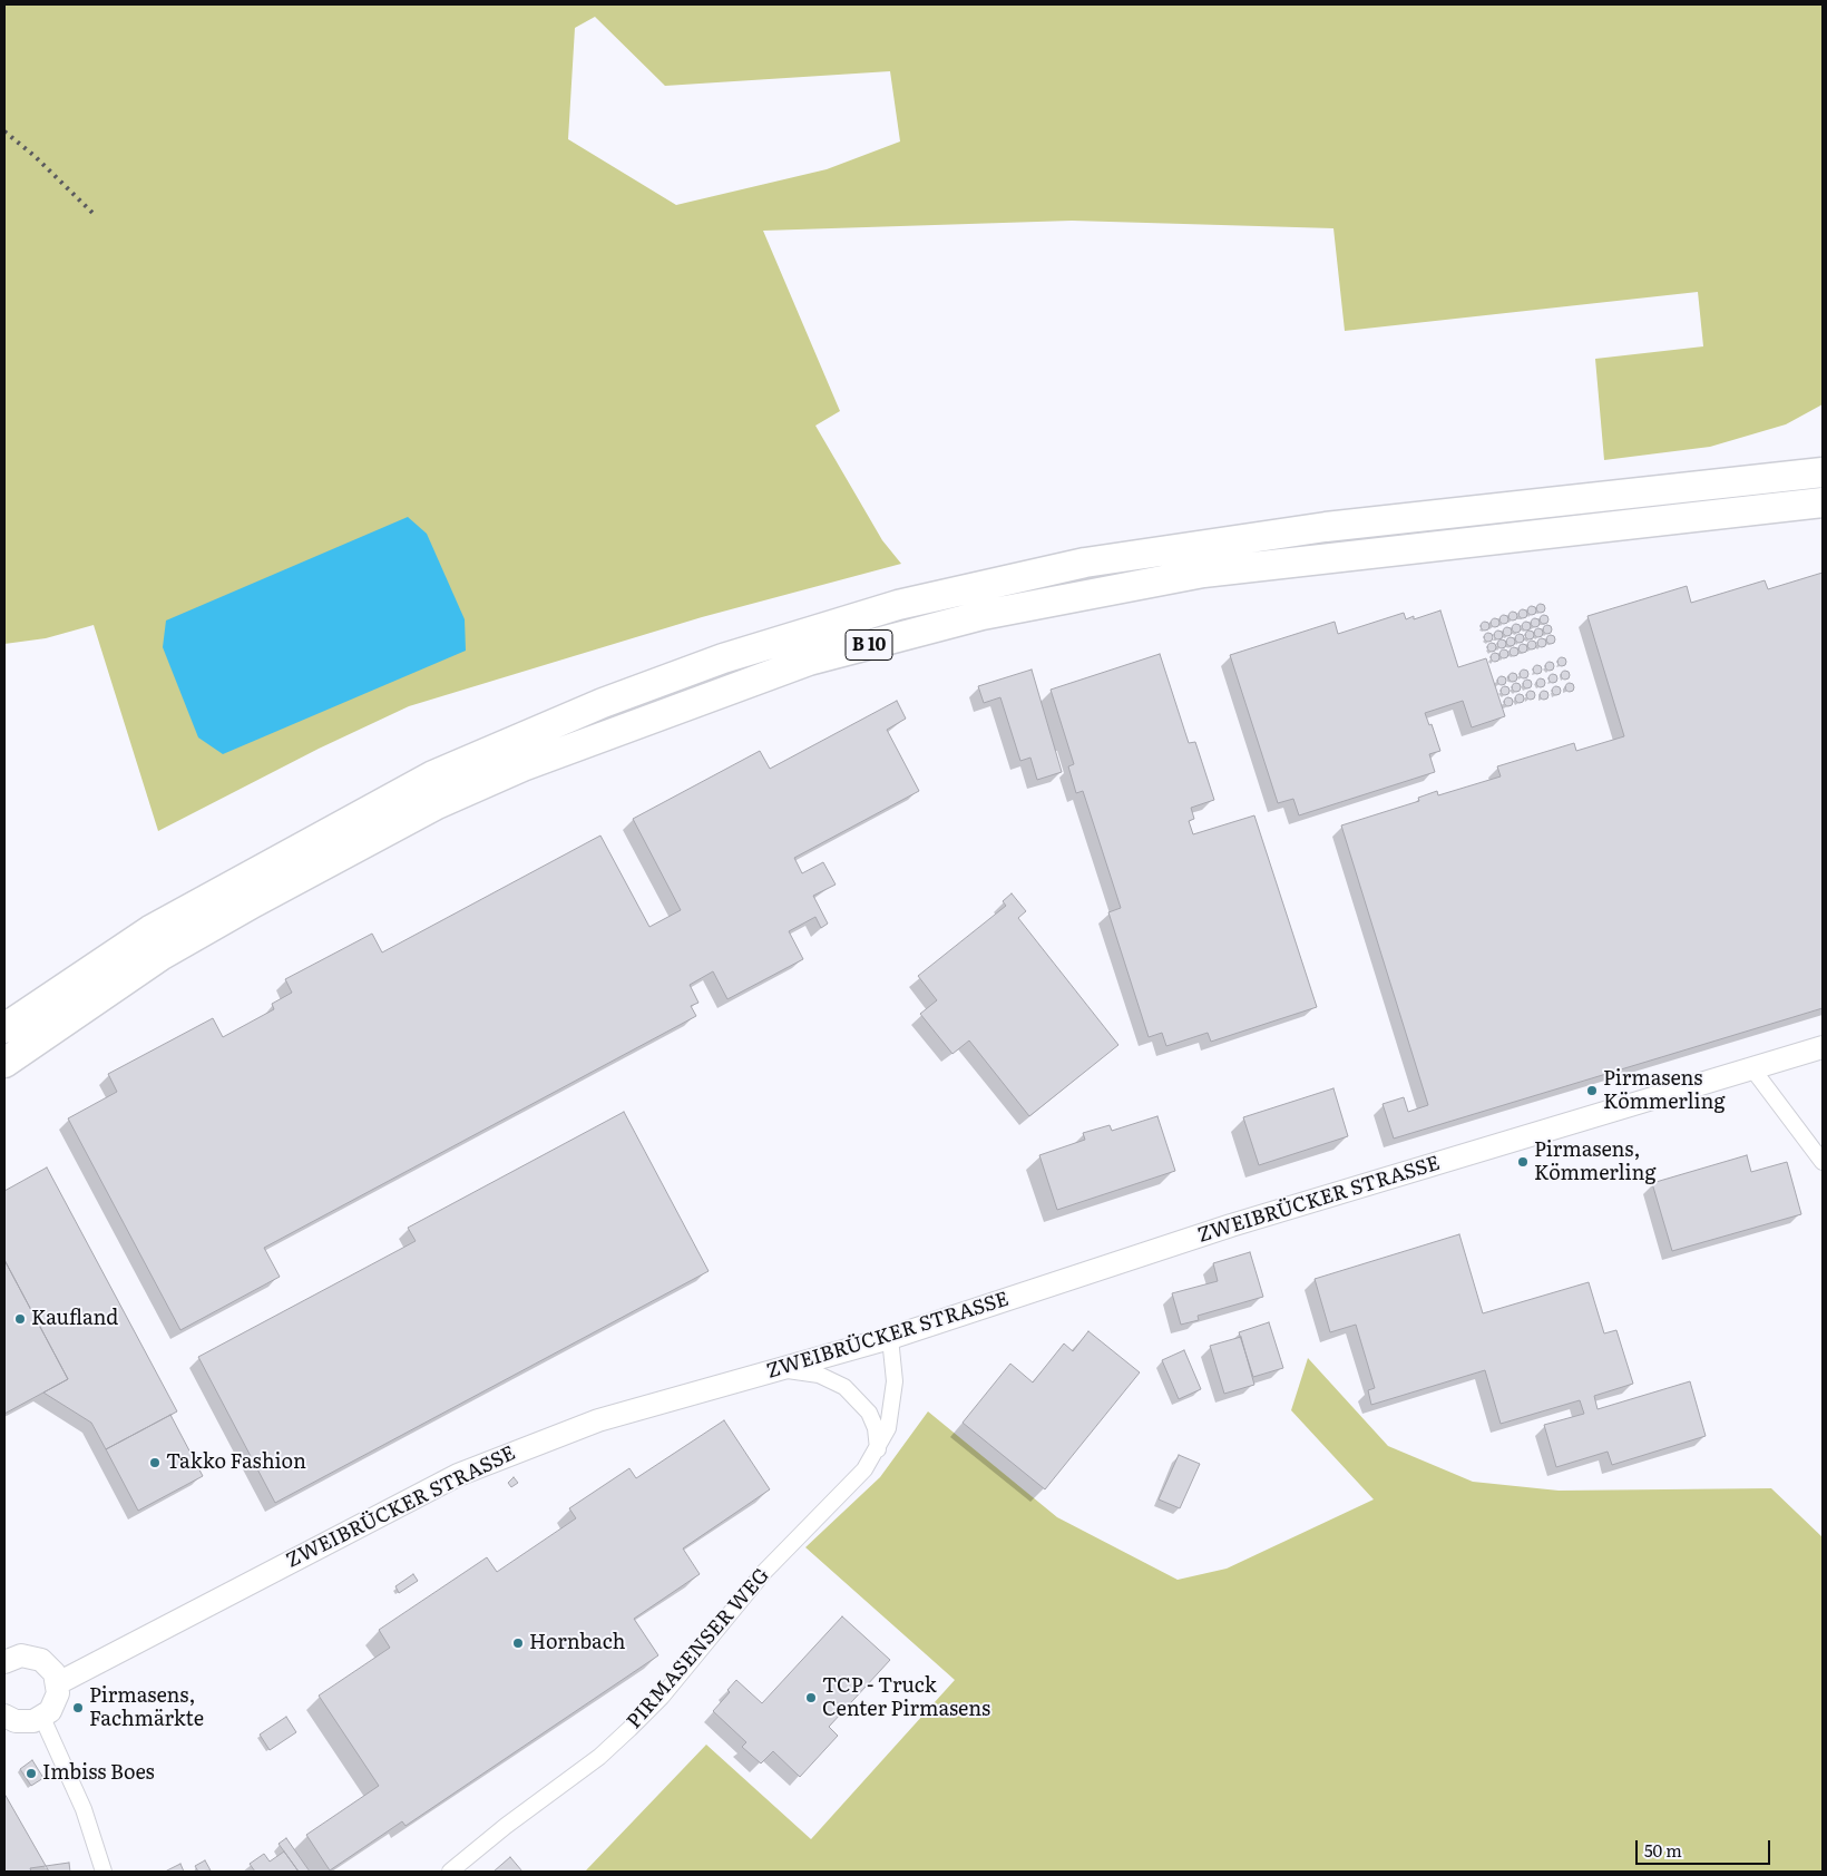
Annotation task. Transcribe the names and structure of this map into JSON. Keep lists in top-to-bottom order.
{
  "streets": {
    "highway": ["B 10"],
    "street": ["ZWEIBRÜCKER STRASSE", "PIRMASENSER WEG"]
  },
  "crossings": [
    ["ZWEIBRÜCKER STRASSE", "PIRMASENSER WEG"]
  ],
  "places": [
    "Pirmasens Kömmerling",
    "Pirmasens, Kömmerling",
    "Kaufland",
    "Takko Fashion",
    "Hornbach",
    "TCP - Truck Center Pirmasens",
    "Pirmasens, Fachmärkte",
    "Imbiss Boes"
  ],
  "scale_bar": "50 m"
}
